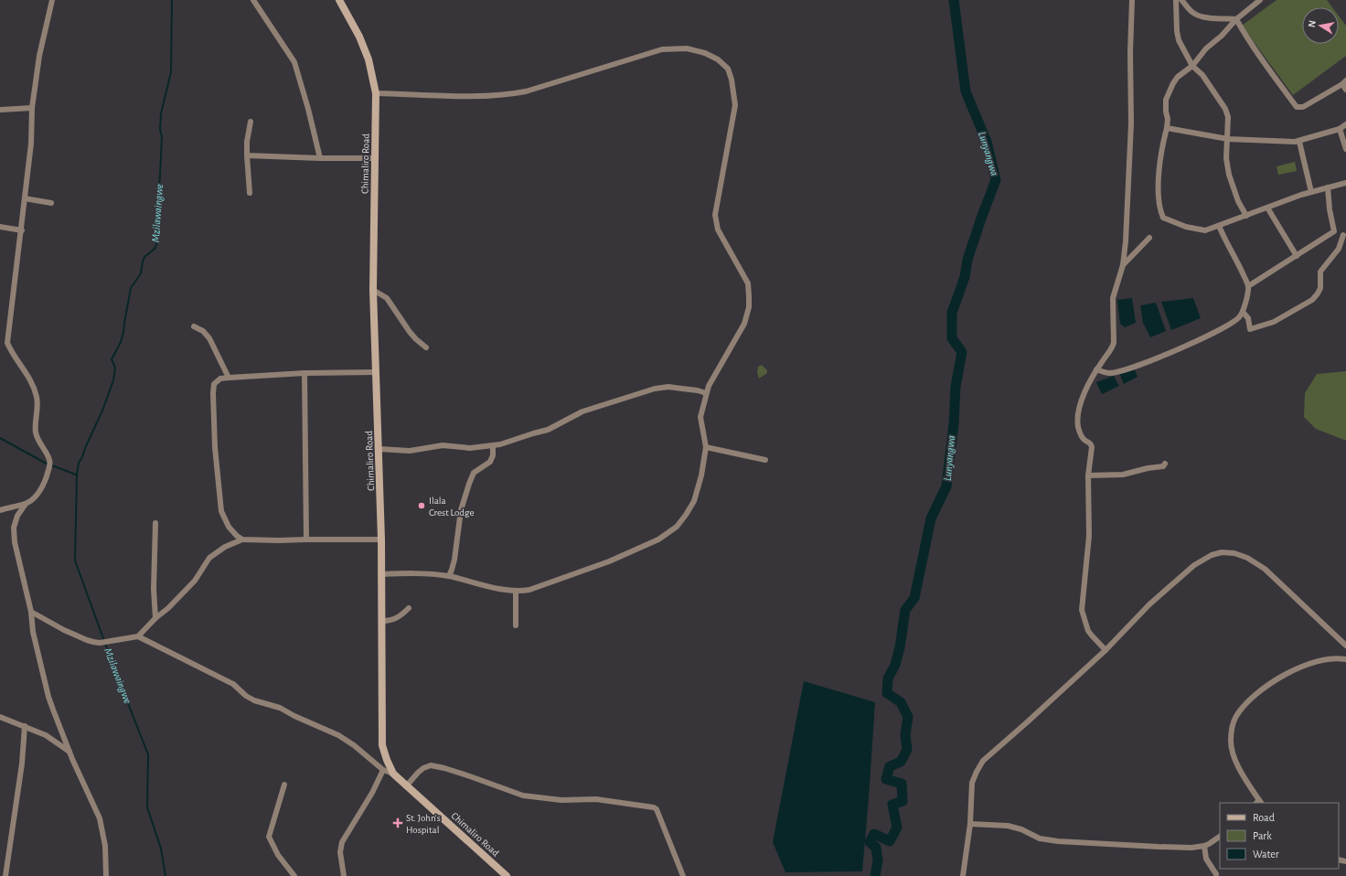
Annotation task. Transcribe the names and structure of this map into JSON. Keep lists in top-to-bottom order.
{
  "streets": {
    "street": ["Chimaliro Road"]
  },
  "water": ["Lunyangwa", "Mzilawaingwe"],
  "places": {
    "other": ["Ilala Crest Lodge"],
    "health": ["St. John's Hospital"]
  },
  "legend": ["Road", "Park", "Water"],
  "north": "left"
}
